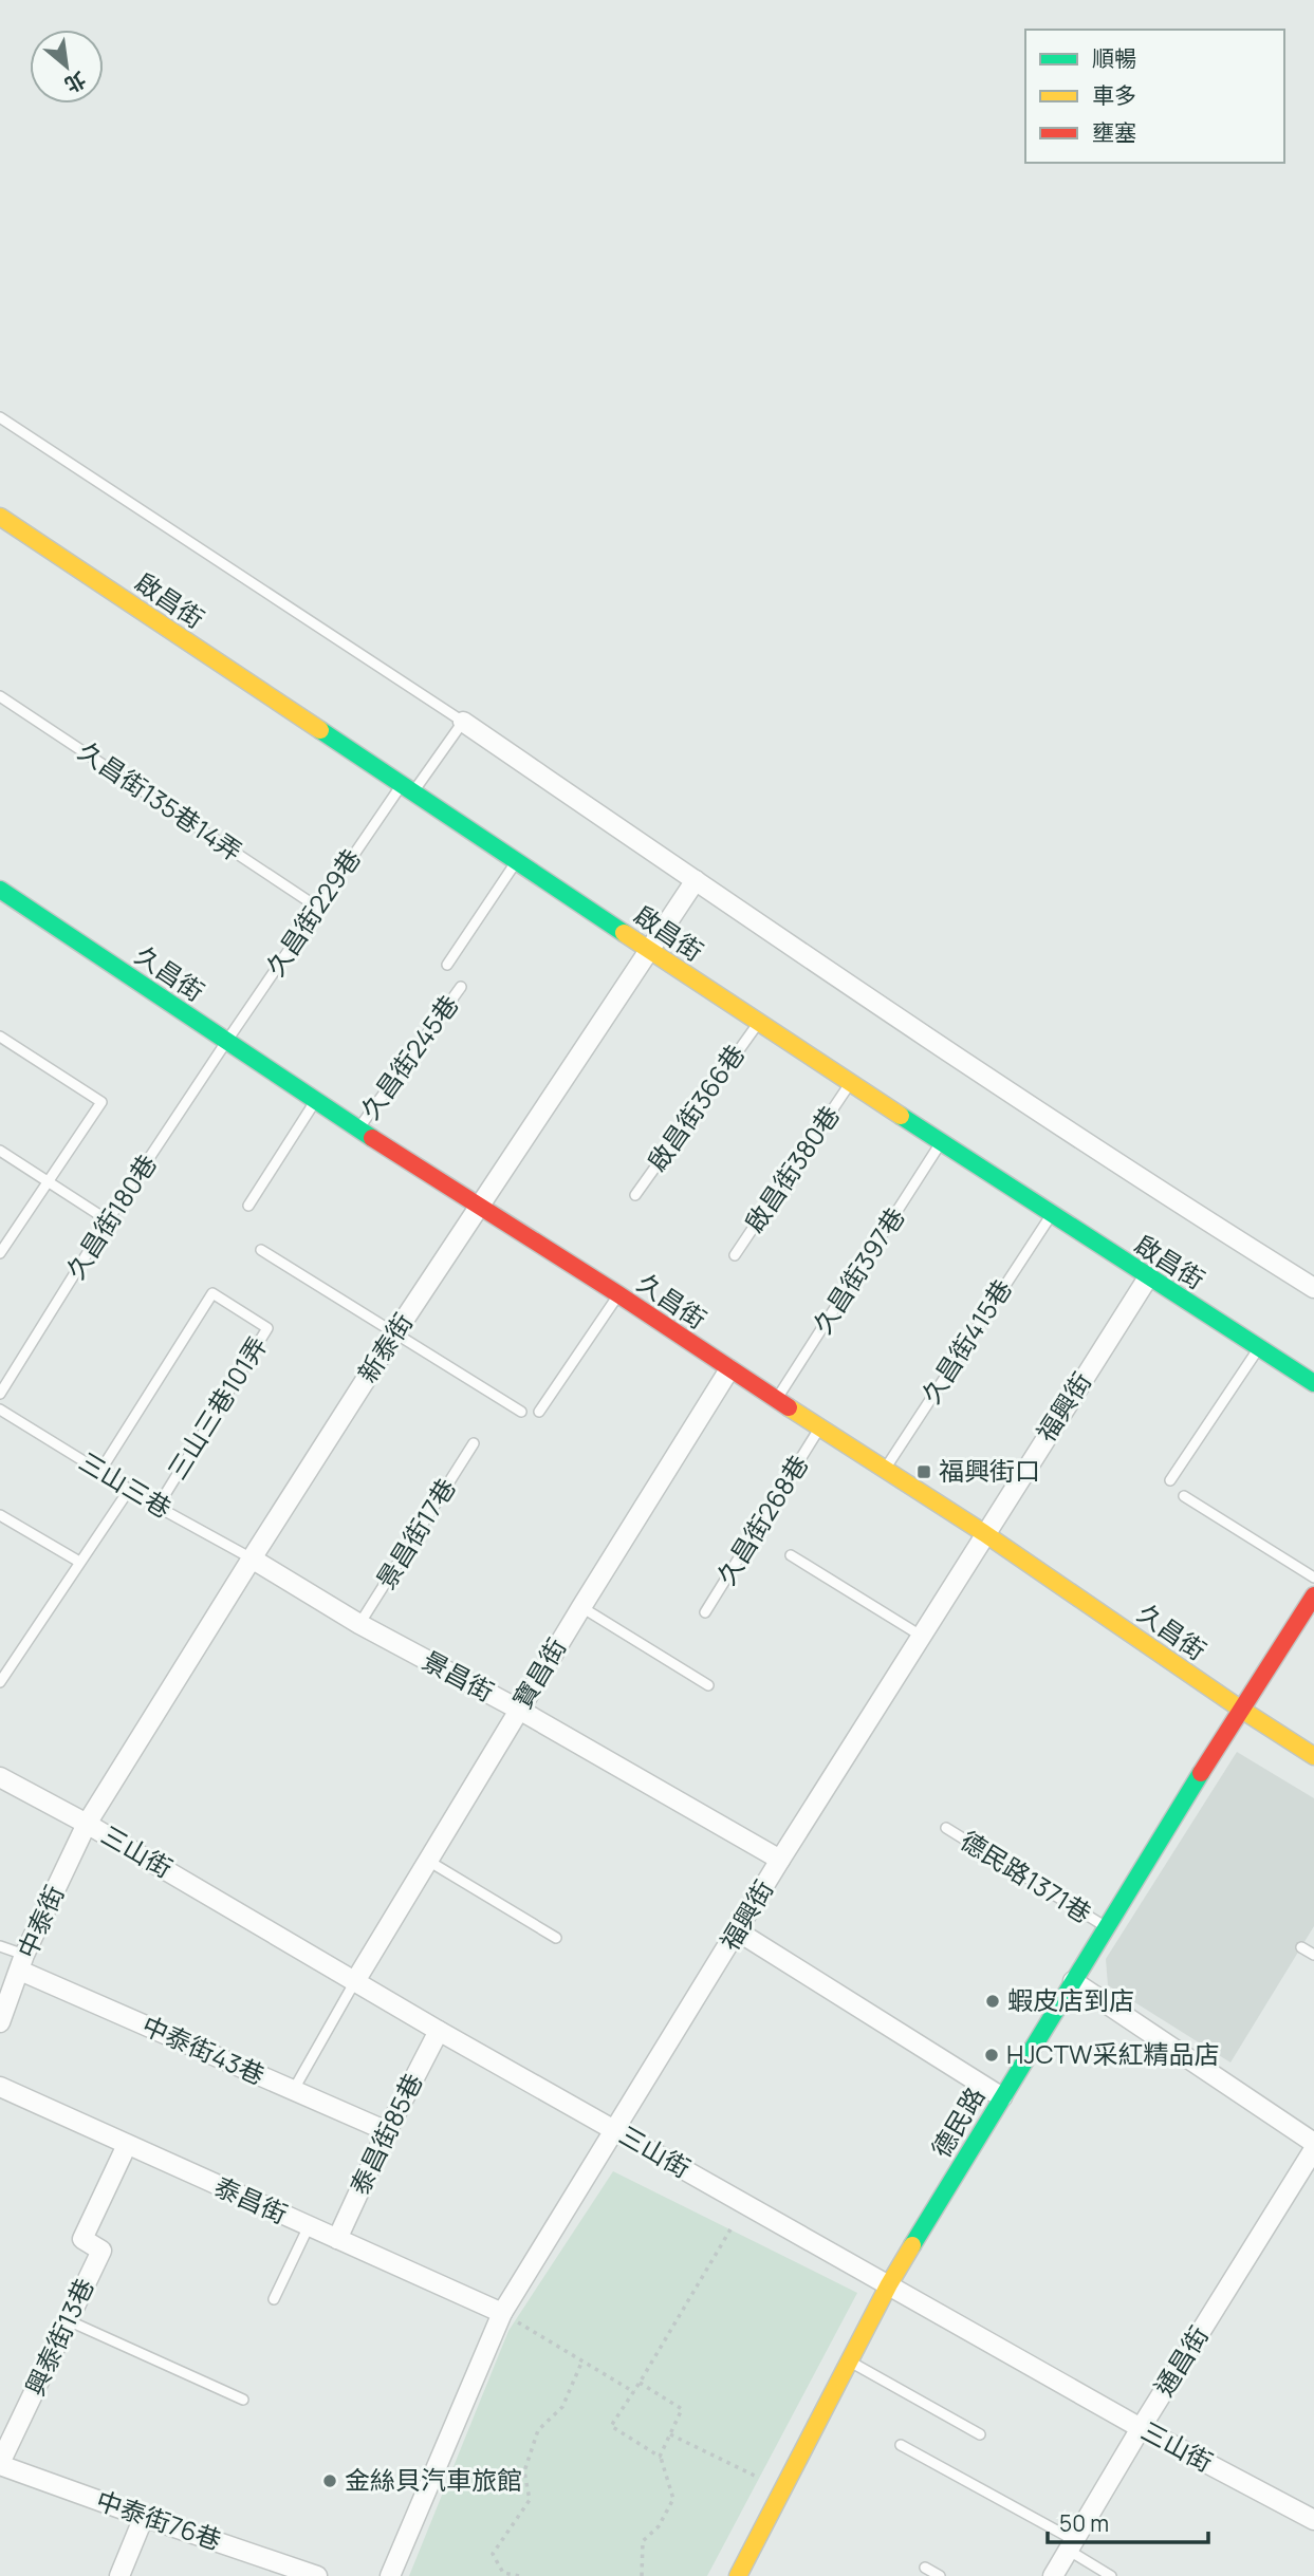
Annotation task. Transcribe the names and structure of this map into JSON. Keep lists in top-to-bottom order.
{
  "streets": {
    "street": [
      "啟昌街",
      "久昌街",
      "新泰街",
      "福興街",
      "寶昌街",
      "景昌街",
      "三山街",
      "中泰街",
      "中泰街43巷",
      "德民路",
      "泰昌街85巷",
      "泰昌街",
      "興泰街13巷",
      "通昌街",
      "中泰街76巷"
    ],
    "lane": [
      "久昌街135巷14弄",
      "久昌街229巷",
      "久昌街245巷",
      "啟昌街366巷",
      "啟昌街380巷",
      "久昌街180巷",
      "久昌街397巷",
      "久昌街415巷",
      "三山三巷101弄",
      "三山三巷",
      "久昌街268巷",
      "景昌街17巷",
      "德民路1371巷"
    ]
  },
  "crossings": [
    ["啟昌街", "久昌街229巷"],
    ["啟昌街", "啟昌街366巷"],
    ["啟昌街", "啟昌街380巷"],
    ["啟昌街", "久昌街397巷"],
    ["啟昌街", "久昌街415巷"],
    ["啟昌街", "新泰街"],
    ["啟昌街", "福興街"],
    ["久昌街135巷14弄", "久昌街229巷"],
    ["久昌街229巷", "久昌街"],
    ["久昌街229巷", "久昌街180巷"],
    ["久昌街", "久昌街245巷"],
    ["久昌街", "久昌街180巷"],
    ["久昌街", "久昌街397巷"],
    ["久昌街", "久昌街415巷"],
    ["久昌街", "新泰街"],
    ["久昌街", "福興街"],
    ["久昌街", "久昌街268巷"],
    ["久昌街", "寶昌街"],
    ["久昌街", "德民路"],
    ["新泰街", "三山三巷"],
    ["新泰街", "景昌街"],
    ["新泰街", "三山街"],
    ["新泰街", "中泰街"],
    ["福興街", "景昌街"],
    ["福興街", "三山街"],
    ["福興街", "泰昌街"],
    ["三山三巷101弄", "三山三巷"],
    ["三山三巷", "景昌街"],
    ["景昌街17巷", "景昌街"],
    ["寶昌街", "景昌街"],
    ["寶昌街", "三山街"],
    ["三山街", "中泰街"],
    ["三山街", "德民路"],
    ["三山街", "泰昌街85巷"],
    ["三山街", "通昌街"],
    ["德民路1371巷", "德民路"],
    ["中泰街", "中泰街43巷"],
    ["中泰街43巷", "泰昌街85巷"],
    ["泰昌街85巷", "泰昌街"],
    ["泰昌街", "興泰街13巷"],
    ["興泰街13巷", "中泰街76巷"]
  ],
  "places": {
    "transit": ["福興街口"],
    "other": ["蝦皮店到店", "HJCTW采紅精品店", "金絲貝汽車旅館"]
  },
  "legend": ["順暢", "車多", "壅塞"],
  "scale_bar": "50 m",
  "north": "bottom right"
}
